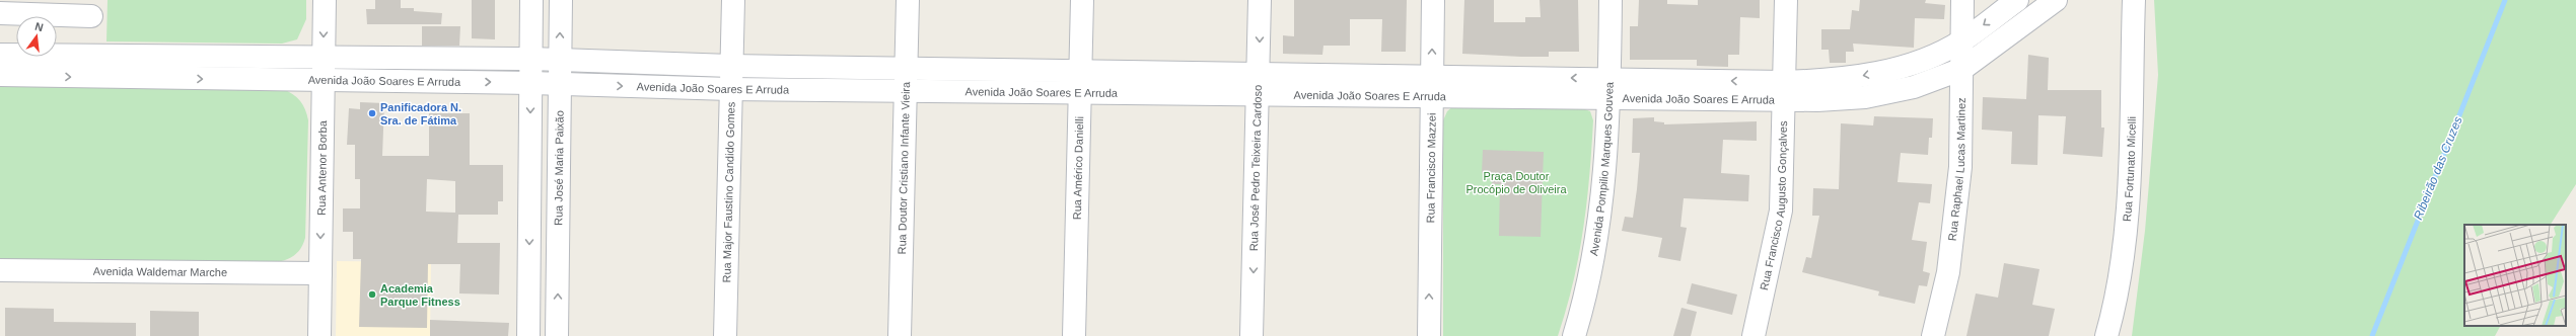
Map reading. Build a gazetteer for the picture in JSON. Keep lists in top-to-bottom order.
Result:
{
  "streets": {
    "street": [
      "Avenida João Soares E Arruda",
      "Rua Antenor Borba",
      "Rua José Maria Paixão",
      "Rua Doutor Cristiano Infante Vieira",
      "Rua Américo Danielli",
      "Rua José Pedro Teixeira Cardoso",
      "Rua Francisco Mazzei",
      "Avenida Pompilio Marques Gouvea",
      "Rua Raphael Lucas Martinez",
      "Rua Fortunato Micelli",
      "Rua Major Faustino Candido Gomes",
      "Rua Francisco Augusto Gonçalves",
      "Avenida Waldemar Marche"
    ]
  },
  "crossings": [
    ["Avenida João Soares E Arruda", "Rua Antenor Borba"],
    ["Avenida João Soares E Arruda", "Rua José Maria Paixão"],
    ["Avenida João Soares E Arruda", "Rua Doutor Cristiano Infante Vieira"],
    ["Avenida João Soares E Arruda", "Rua Américo Danielli"],
    ["Avenida João Soares E Arruda", "Rua José Pedro Teixeira Cardoso"],
    ["Avenida João Soares E Arruda", "Rua Francisco Mazzei"],
    ["Avenida João Soares E Arruda", "Avenida Pompilio Marques Gouvea"],
    ["Avenida João Soares E Arruda", "Rua Raphael Lucas Martinez"],
    ["Avenida João Soares E Arruda", "Rua Major Faustino Candido Gomes"],
    ["Avenida João Soares E Arruda", "Rua Francisco Augusto Gonçalves"],
    ["Rua Antenor Borba", "Avenida Waldemar Marche"]
  ],
  "one_way": ["Rua Antenor Borba", "Rua José Pedro Teixeira Cardoso", "Rua Francisco Mazzei"],
  "water": ["Ribeirão das Cruzes"],
  "parks": ["Praça Doutor Procópio de Oliveira"],
  "places": ["Panificadora N. Sra. de Fátima", "Academia Parque Fitness"],
  "north": "top"
}
